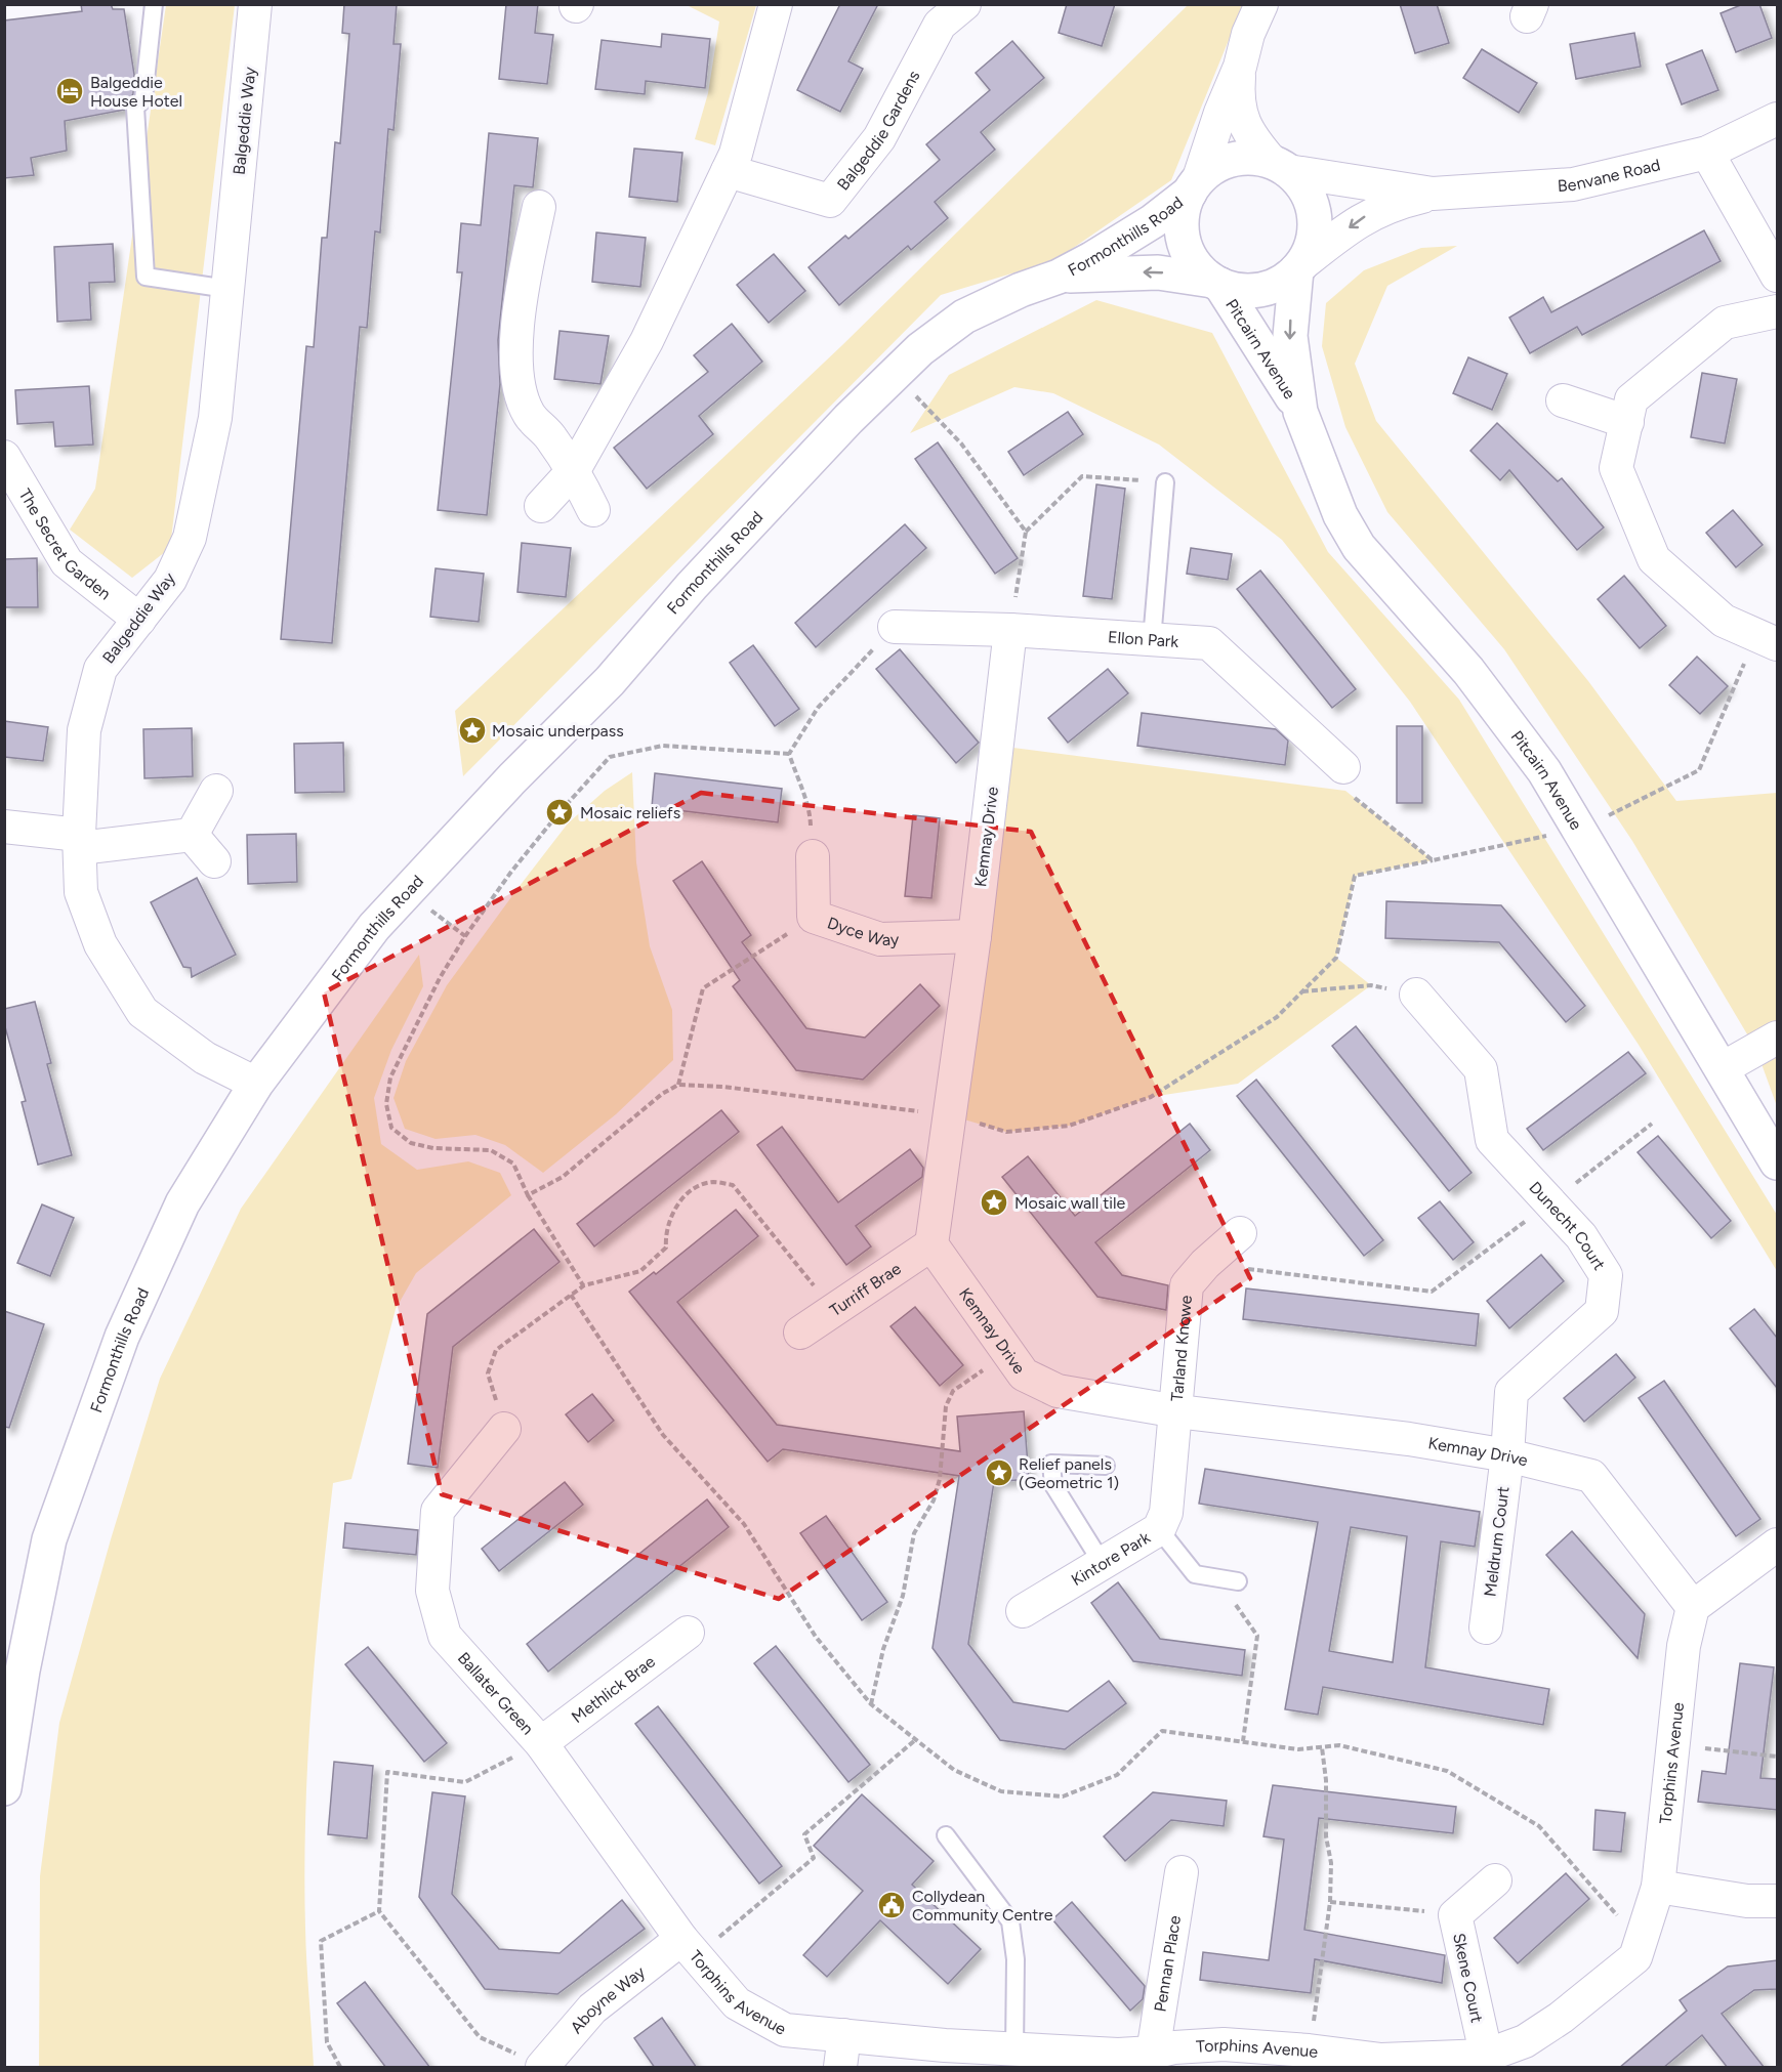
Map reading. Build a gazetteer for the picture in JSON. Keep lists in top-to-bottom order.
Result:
{
  "streets": {
    "street": [
      "Balgeddie Way",
      "Balgeddie Gardens",
      "Benvane Road",
      "Formonthills Road",
      "Pitcairn Avenue",
      "The Secret Garden",
      "Ellon Park",
      "Kemnay Drive",
      "Dyce Way",
      "Dunecht Court",
      "Turriff Brae",
      "Tarland Knowe",
      "Meldrum Court",
      "Kintore Park",
      "Methlick Brae",
      "Ballater Green",
      "Torphins Avenue",
      "Pennan Place",
      "Skene Court",
      "Aboyne Way"
    ]
  },
  "crossings": [
    ["Balgeddie Way", "Formonthills Road"],
    ["Balgeddie Way", "The Secret Garden"],
    ["Benvane Road", "Formonthills Road"],
    ["Benvane Road", "Pitcairn Avenue"],
    ["Formonthills Road", "Pitcairn Avenue"],
    ["Ellon Park", "Kemnay Drive"],
    ["Kemnay Drive", "Dyce Way"],
    ["Kemnay Drive", "Dunecht Court"],
    ["Kemnay Drive", "Turriff Brae"],
    ["Kemnay Drive", "Tarland Knowe"],
    ["Kemnay Drive", "Meldrum Court"],
    ["Kemnay Drive", "Kintore Park"],
    ["Kemnay Drive", "Torphins Avenue"],
    ["Dunecht Court", "Meldrum Court"],
    ["Tarland Knowe", "Kintore Park"],
    ["Methlick Brae", "Ballater Green"],
    ["Ballater Green", "Torphins Avenue"],
    ["Ballater Green", "Aboyne Way"],
    ["Torphins Avenue", "Pennan Place"],
    ["Torphins Avenue", "Skene Court"],
    ["Torphins Avenue", "Aboyne Way"]
  ],
  "places": {
    "hotel": ["Balgeddie House Hotel"],
    "place": [
      "Mosaic underpass",
      "Mosaic reliefs",
      "Mosaic wall tile",
      "Relief panels (Geometric 1)"
    ],
    "public building": ["Collydean Community Centre"]
  }
}
